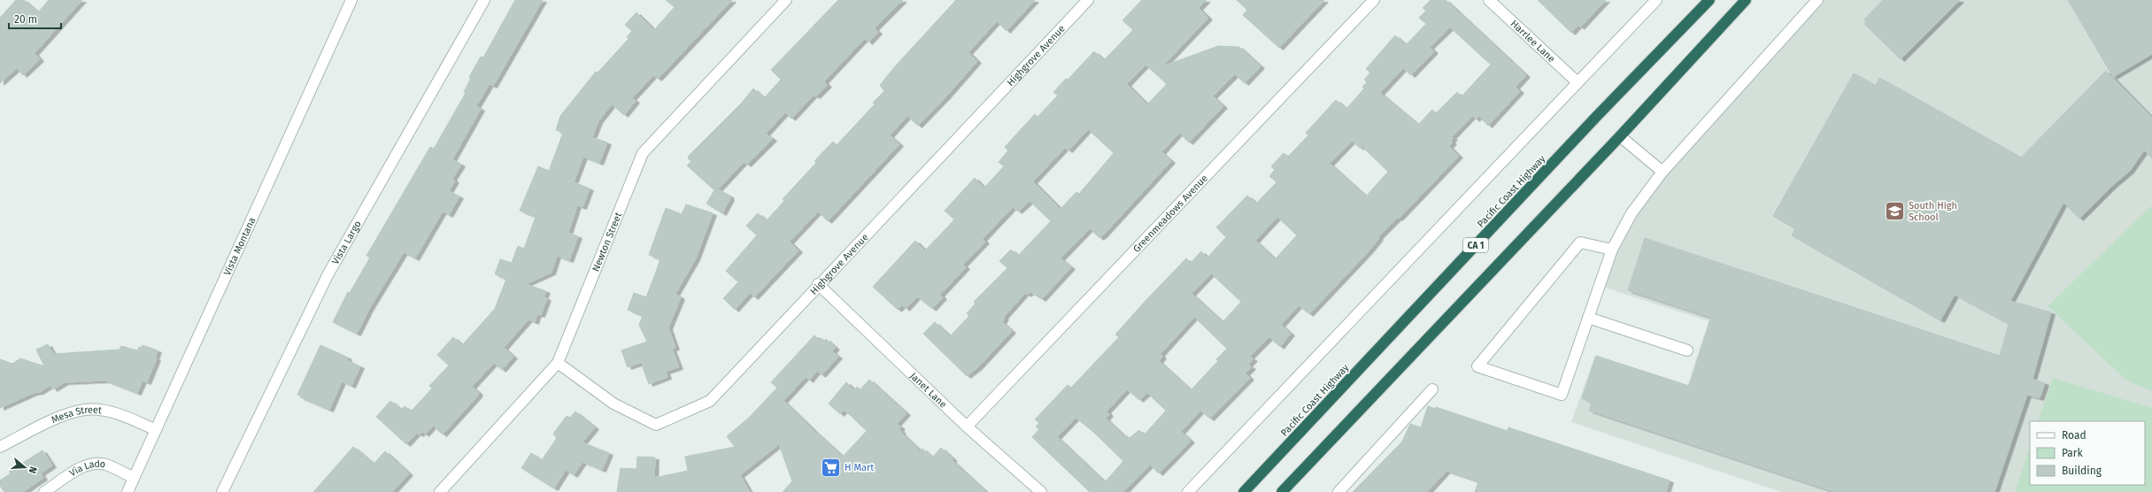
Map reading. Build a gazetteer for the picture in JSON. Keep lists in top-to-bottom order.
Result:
{
  "streets": {
    "highway": ["Pacific Coast Highway", "CA 1"],
    "street": [
      "Harrlee Lane",
      "Highgrove Avenue",
      "Greenmeadows Avenue",
      "Newton Street",
      "Vista Largo",
      "Vista Montana",
      "Janet Lane",
      "Mesa Street",
      "Via Lado"
    ]
  },
  "crossings": [
    ["Highgrove Avenue", "Newton Street"],
    ["Highgrove Avenue", "Janet Lane"],
    ["Greenmeadows Avenue", "Janet Lane"],
    ["Vista Montana", "Mesa Street"],
    ["Vista Montana", "Via Lado"]
  ],
  "places": {
    "school or university": ["South High School"],
    "supermarket": ["H Mart"]
  },
  "legend": ["Road", "Park", "Building"],
  "scale_bar": "20 m",
  "north": "right"
}
